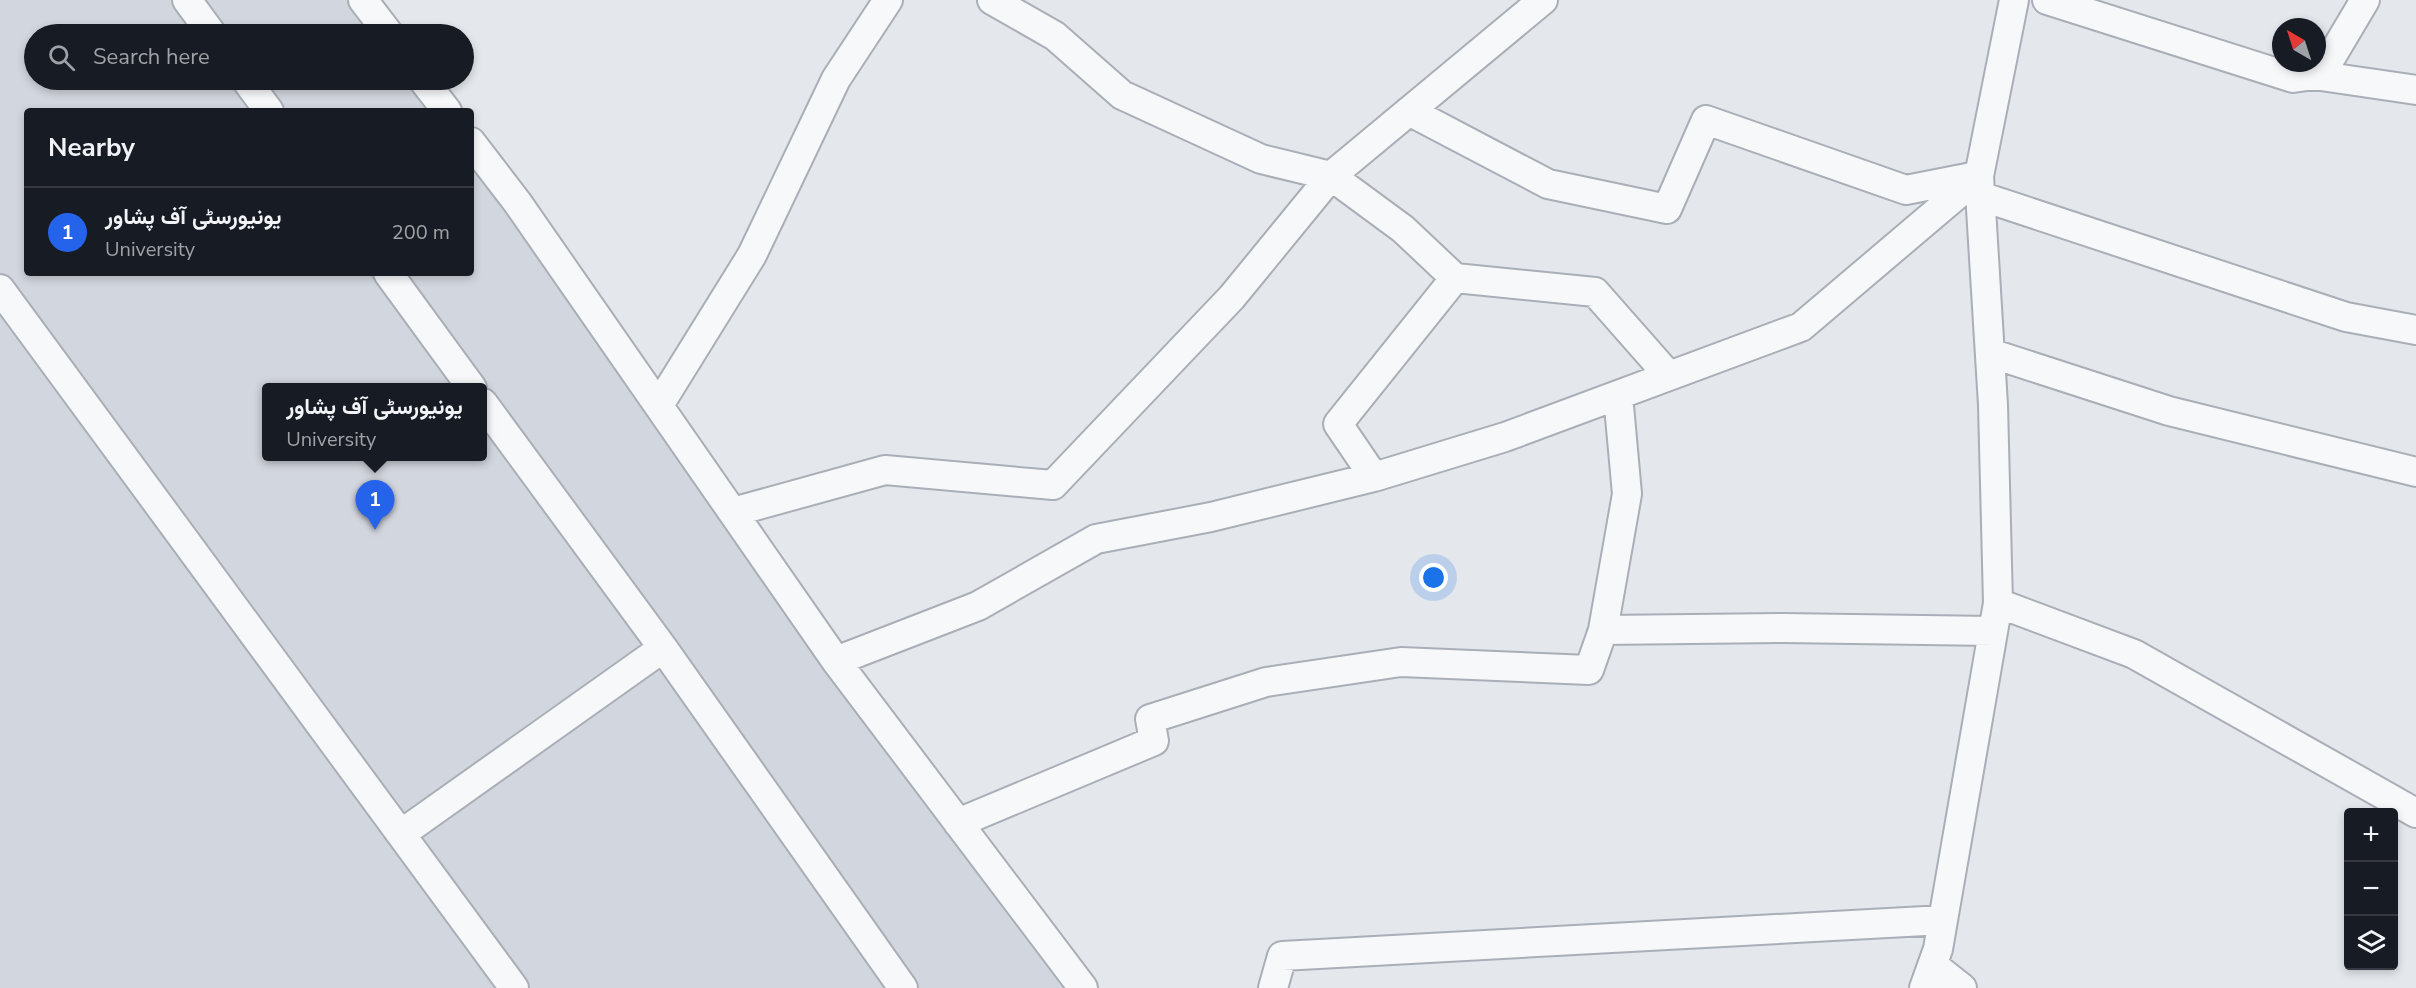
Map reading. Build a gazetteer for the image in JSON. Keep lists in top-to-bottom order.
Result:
{
  "north": "top left",
  "page": {
    "search": "Search here",
    "heading": "Nearby",
    "list": [
      {
        "mark": "1",
        "name": "یونیورسٹی آف پشاور",
        "note": "University",
        "value": "200 m"
      }
    ],
    "popup": ["یونیورسٹی آف پشاور", "University"],
    "pins": "1",
    "map_buttons": ["+", "−"]
  }
}
